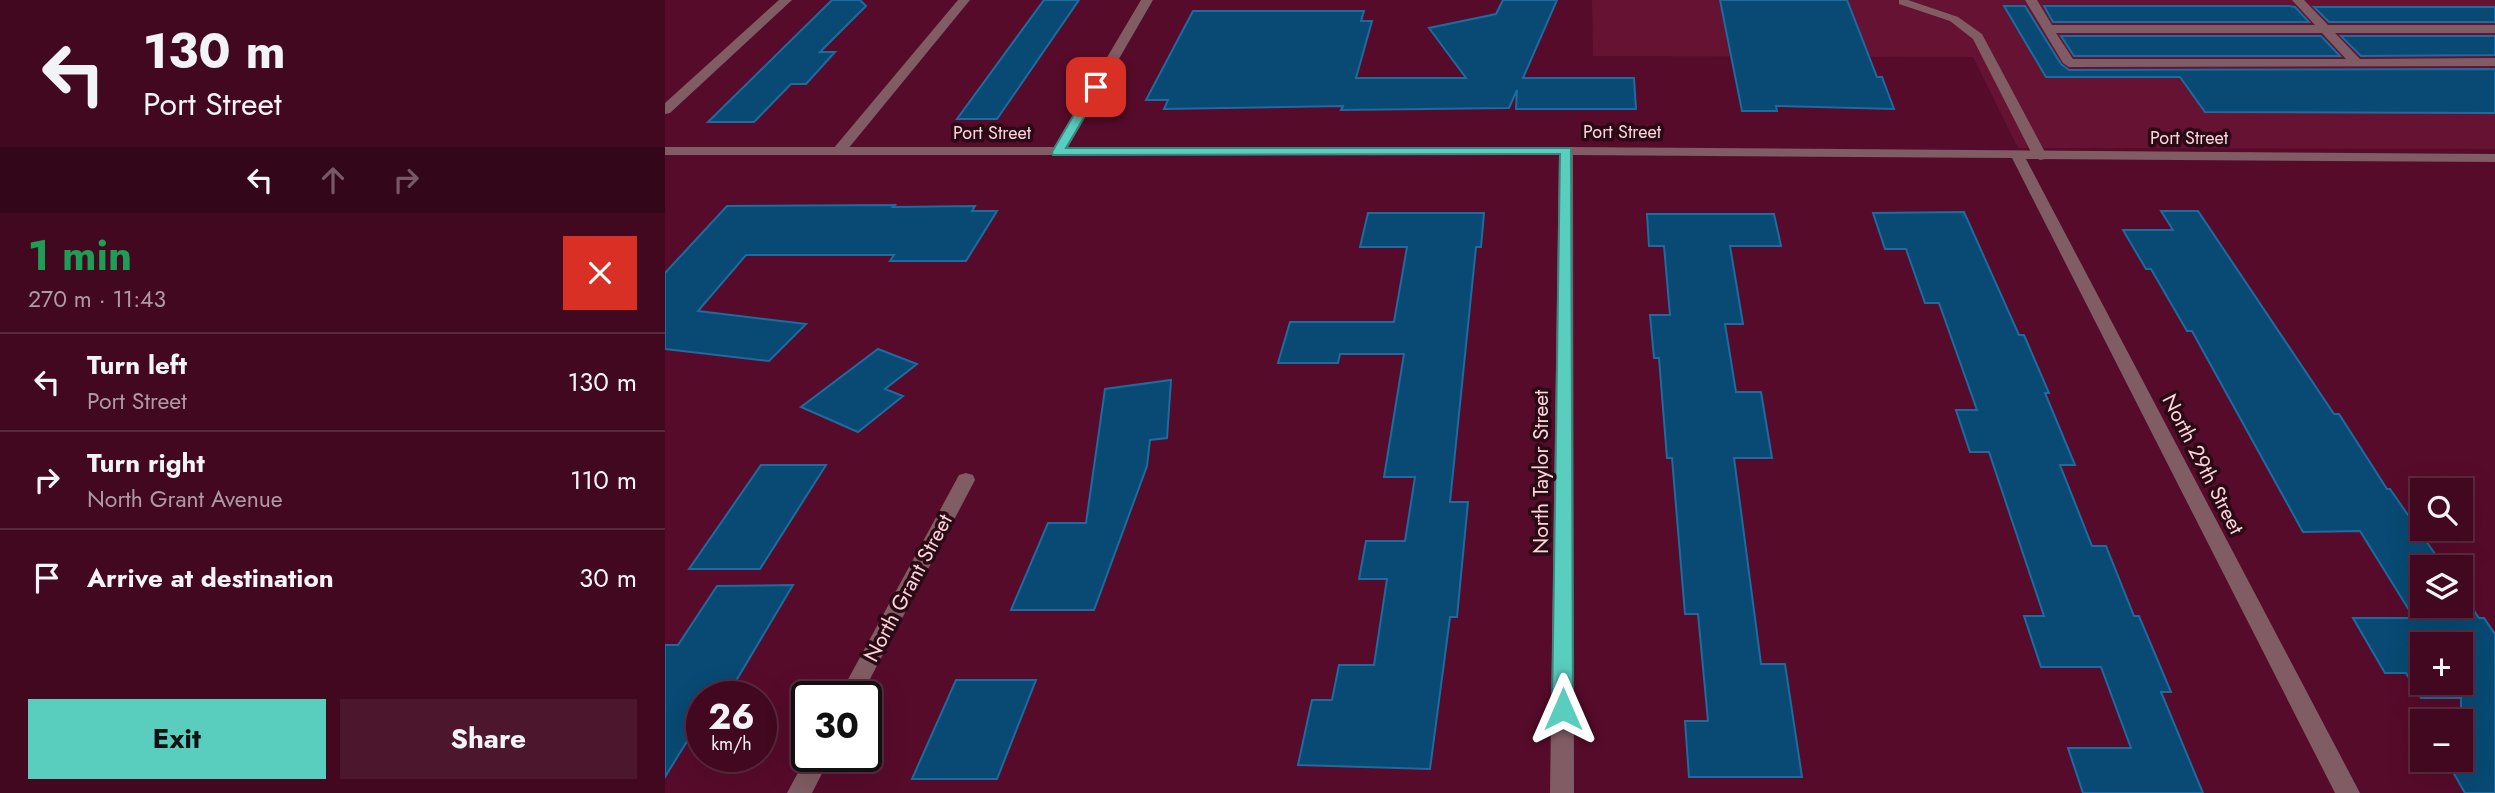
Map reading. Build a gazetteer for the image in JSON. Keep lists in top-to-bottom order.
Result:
{
  "streets": {
    "street": [
      "Port Street",
      "North 29th Street",
      "North Taylor Street",
      "North Grant Street"
    ]
  },
  "crossings": [
    ["Port Street", "North 29th Street"],
    ["Port Street", "North Taylor Street"]
  ],
  "page": {
    "turn": ["130 m", "Port Street"],
    "heading": ["1 min", "270 m · 11:43"],
    "list": [
      {
        "name": "Turn left",
        "note": "Port Street",
        "value": "130 m"
      },
      {
        "name": "Turn right",
        "note": "North Grant Avenue",
        "value": "110 m"
      },
      {
        "name": "Arrive at destination",
        "value": "30 m"
      }
    ],
    "map_buttons": ["+", "−"],
    "speed": "26 km/h",
    "limit": "30",
    "buttons": ["Exit", "Share"]
  }
}
